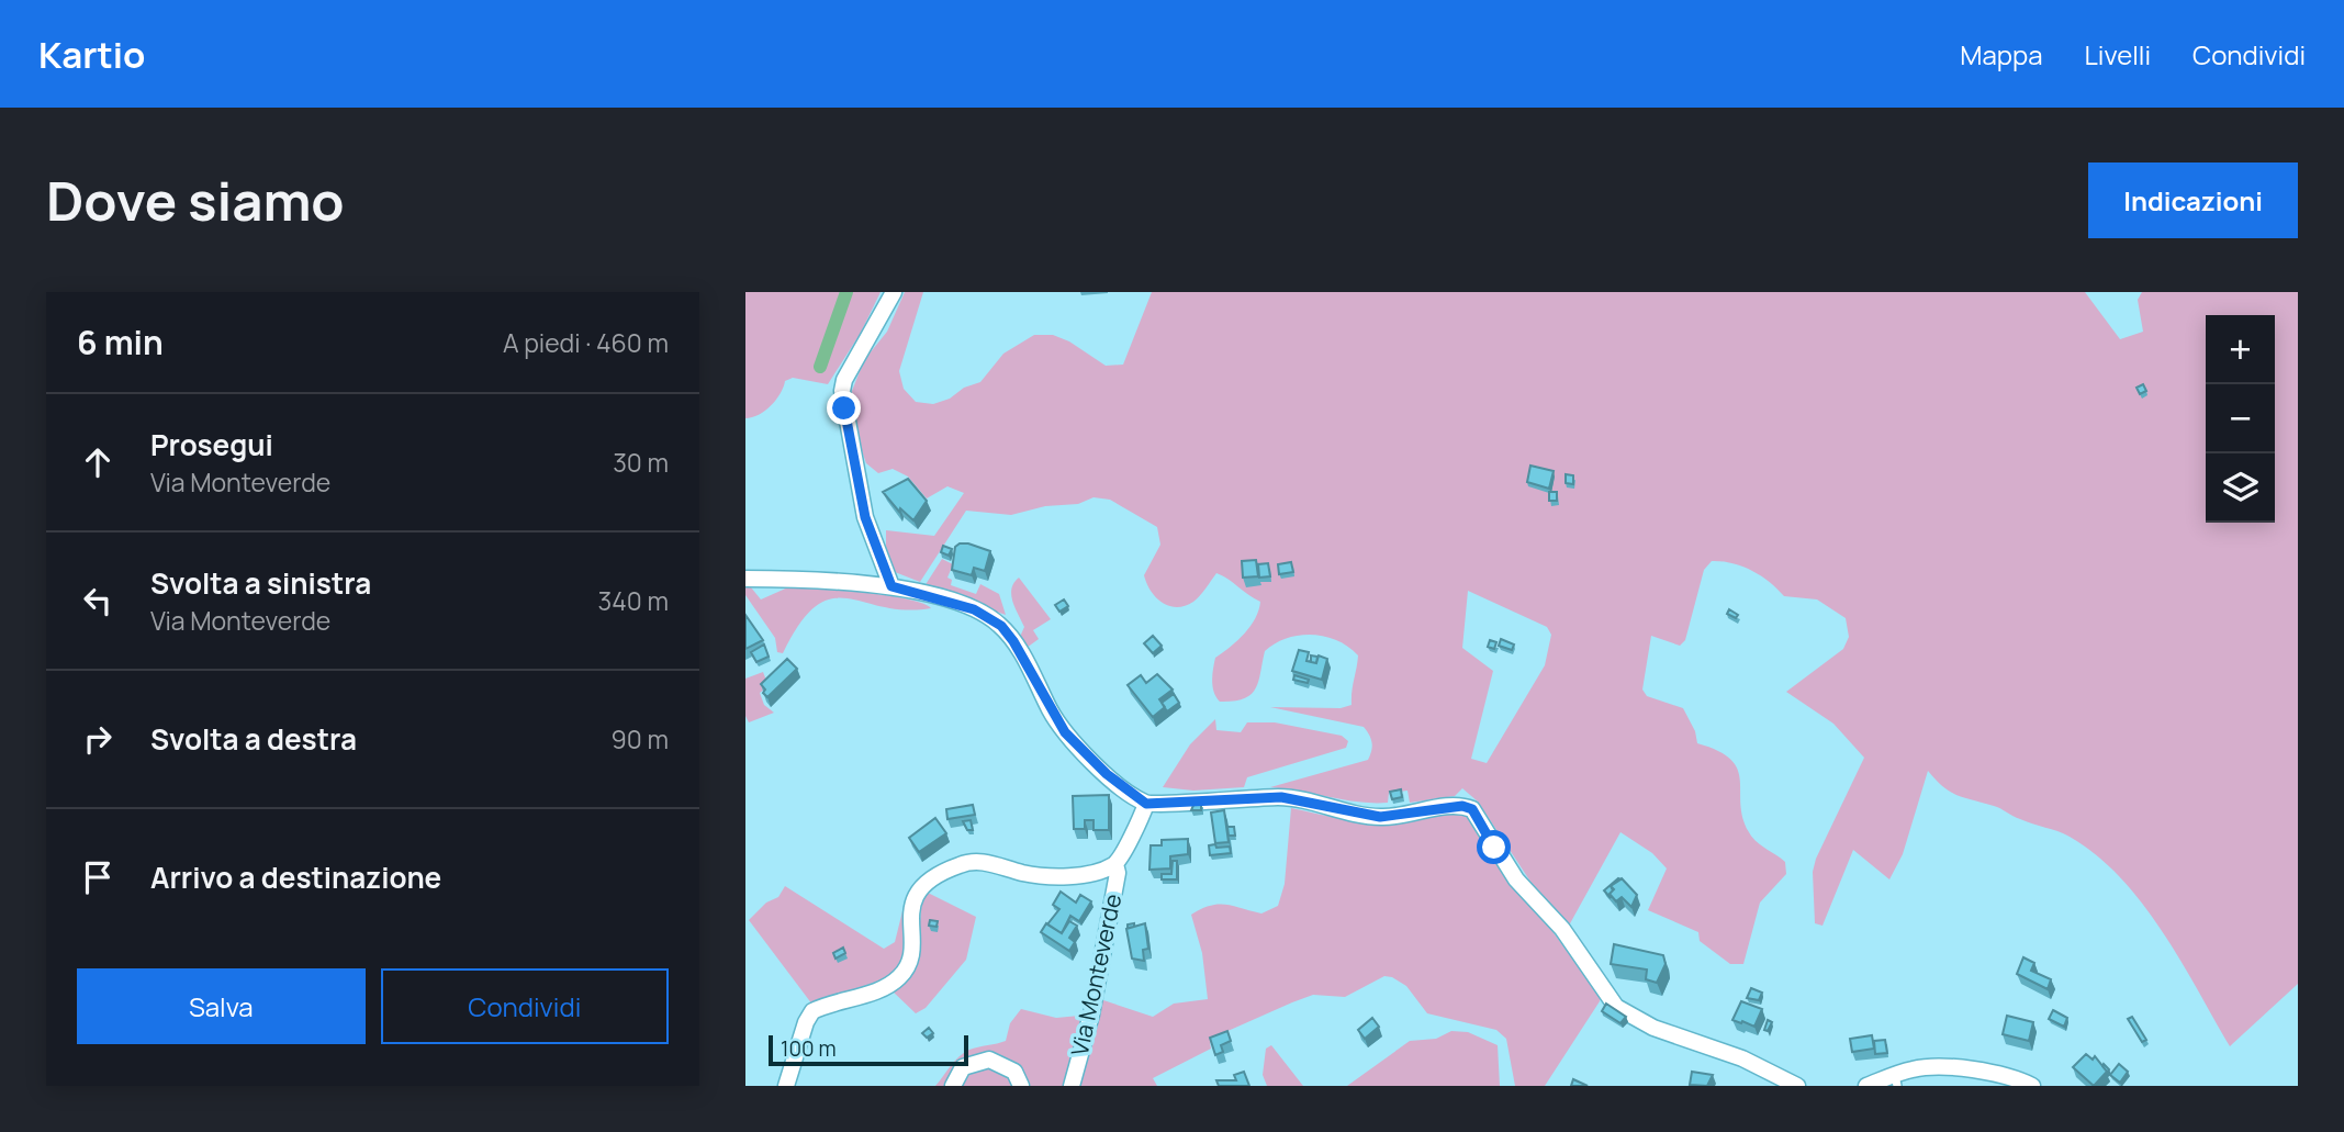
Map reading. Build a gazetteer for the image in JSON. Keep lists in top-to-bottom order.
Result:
{
  "streets": {
    "street": ["Via Monteverde"]
  },
  "scale_bar": "100 m",
  "page": {
    "header": "Kartio",
    "nav": ["Mappa", "Livelli", "Condividi"],
    "buttons": [
      "Indicazioni",
      ["Salva", "Condividi"]
    ],
    "title": "Dove siamo",
    "heading": ["6 min", "A piedi · 460 m"],
    "map_buttons": ["+", "−"],
    "list": [
      ["Prosegui", "Via Monteverde", "30 m"],
      ["Svolta a sinistra", "Via Monteverde", "340 m"],
      ["Svolta a destra", "90 m"],
      "Arrivo a destinazione"
    ],
    "scale": "100 m"
  }
}
